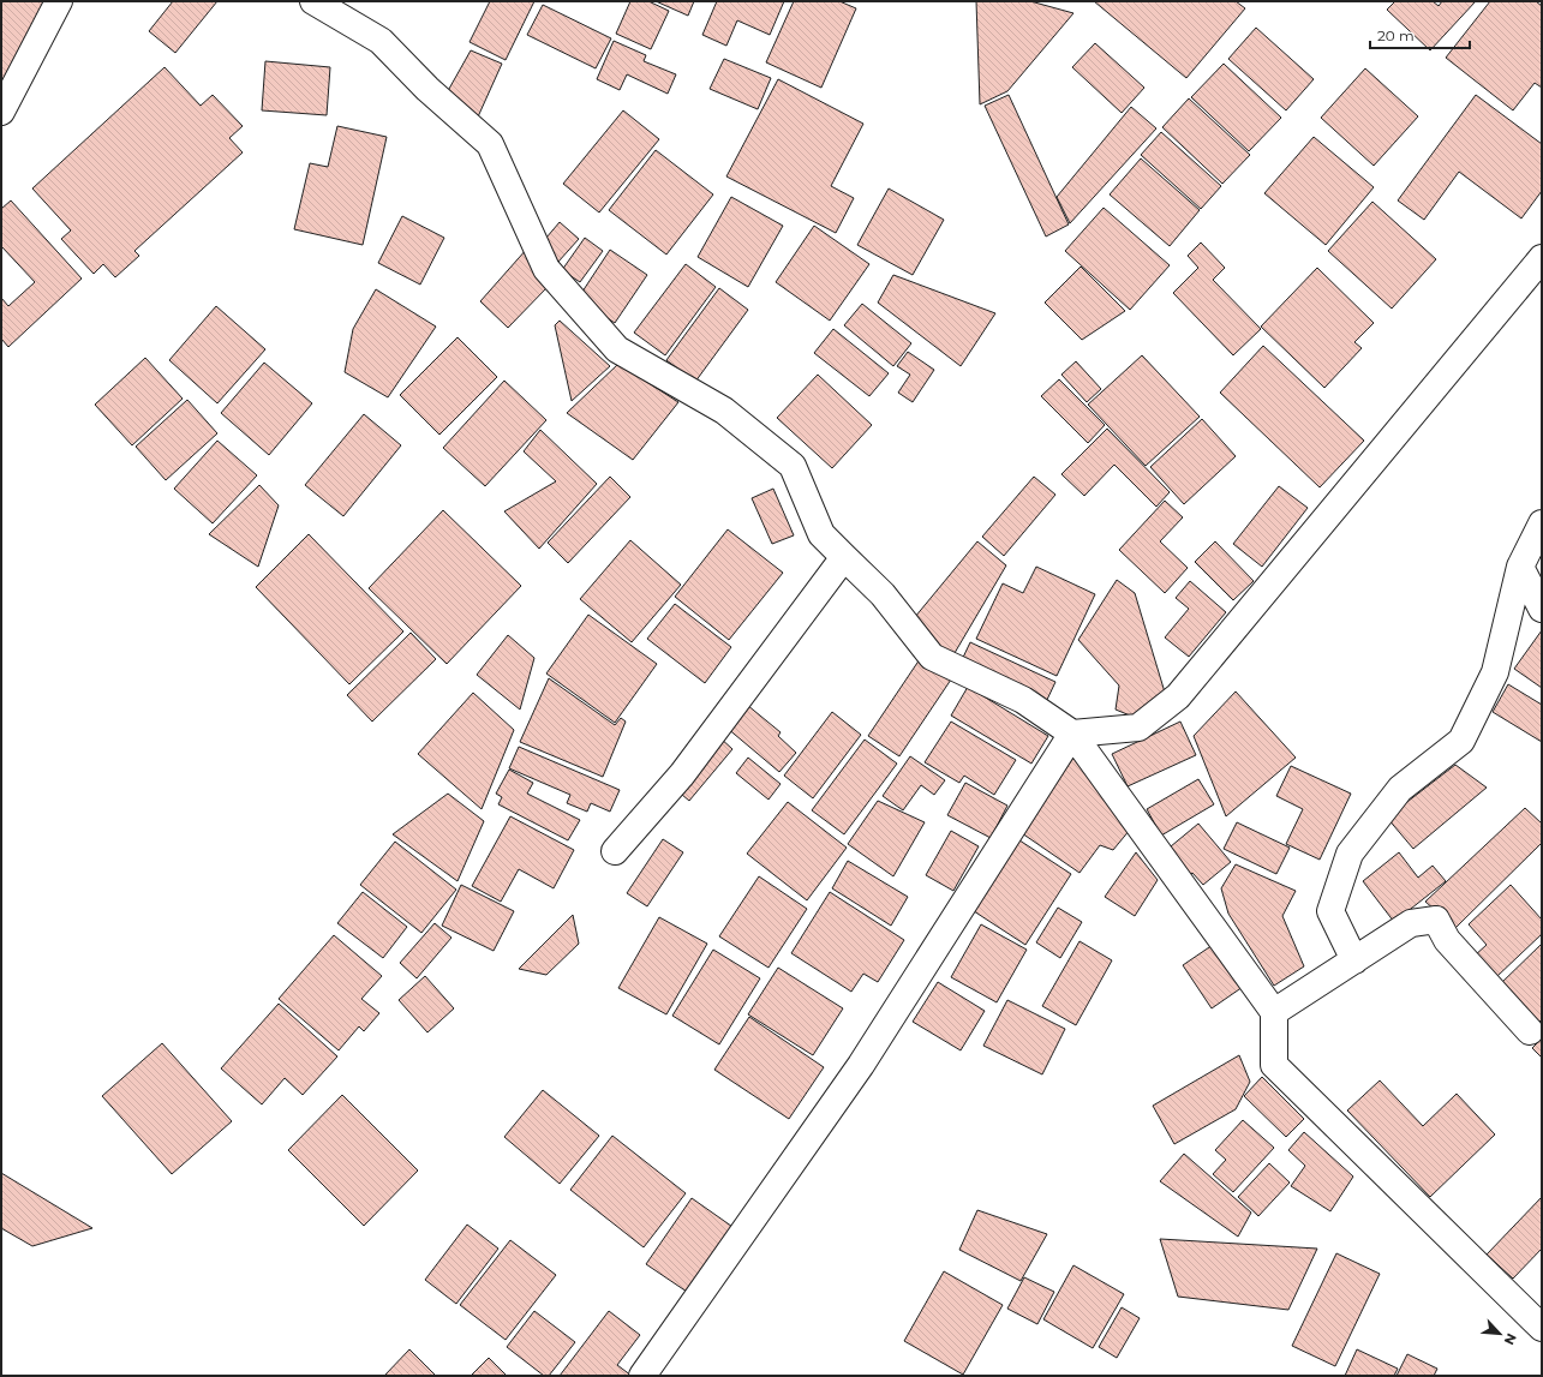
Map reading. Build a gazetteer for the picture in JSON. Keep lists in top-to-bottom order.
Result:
{
  "scale_bar": "20 m",
  "north": "bottom right"
}
